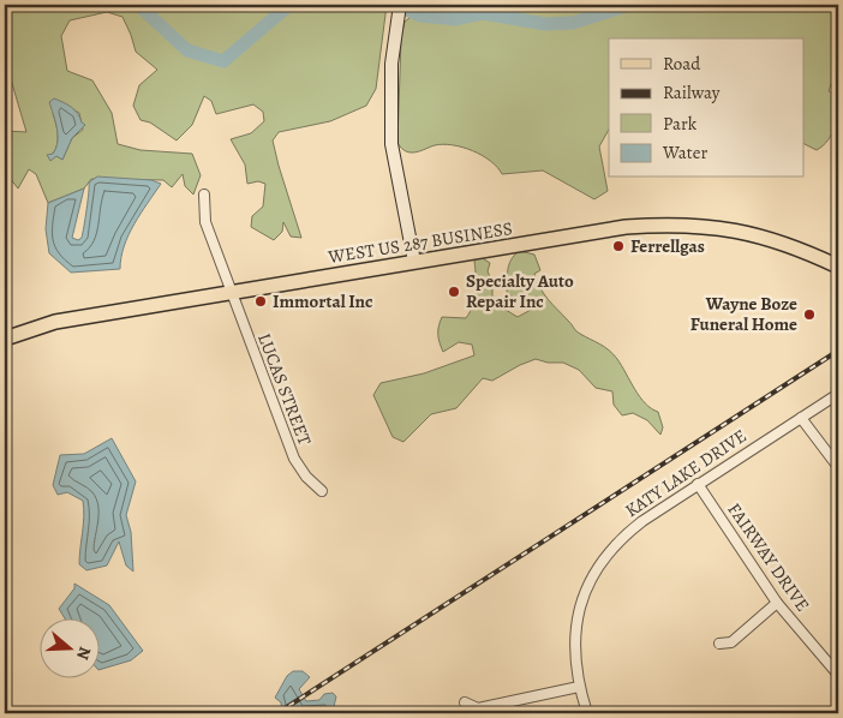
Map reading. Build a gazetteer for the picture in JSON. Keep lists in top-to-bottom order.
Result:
{
  "streets": {
    "main road": ["WEST US 287 BUSINESS"],
    "street": ["LUCAS STREET", "KATY LAKE DRIVE", "FAIRWAY DRIVE"]
  },
  "crossings": [
    ["WEST US 287 BUSINESS", "LUCAS STREET"],
    ["KATY LAKE DRIVE", "FAIRWAY DRIVE"]
  ],
  "places": [
    "Ferrellgas",
    "Specialty Auto Repair Inc",
    "Immortal Inc",
    "Wayne Boze Funeral Home"
  ],
  "legend": [
    "Road",
    "Railway",
    "Park",
    "Water"
  ],
  "north": "right"
}
